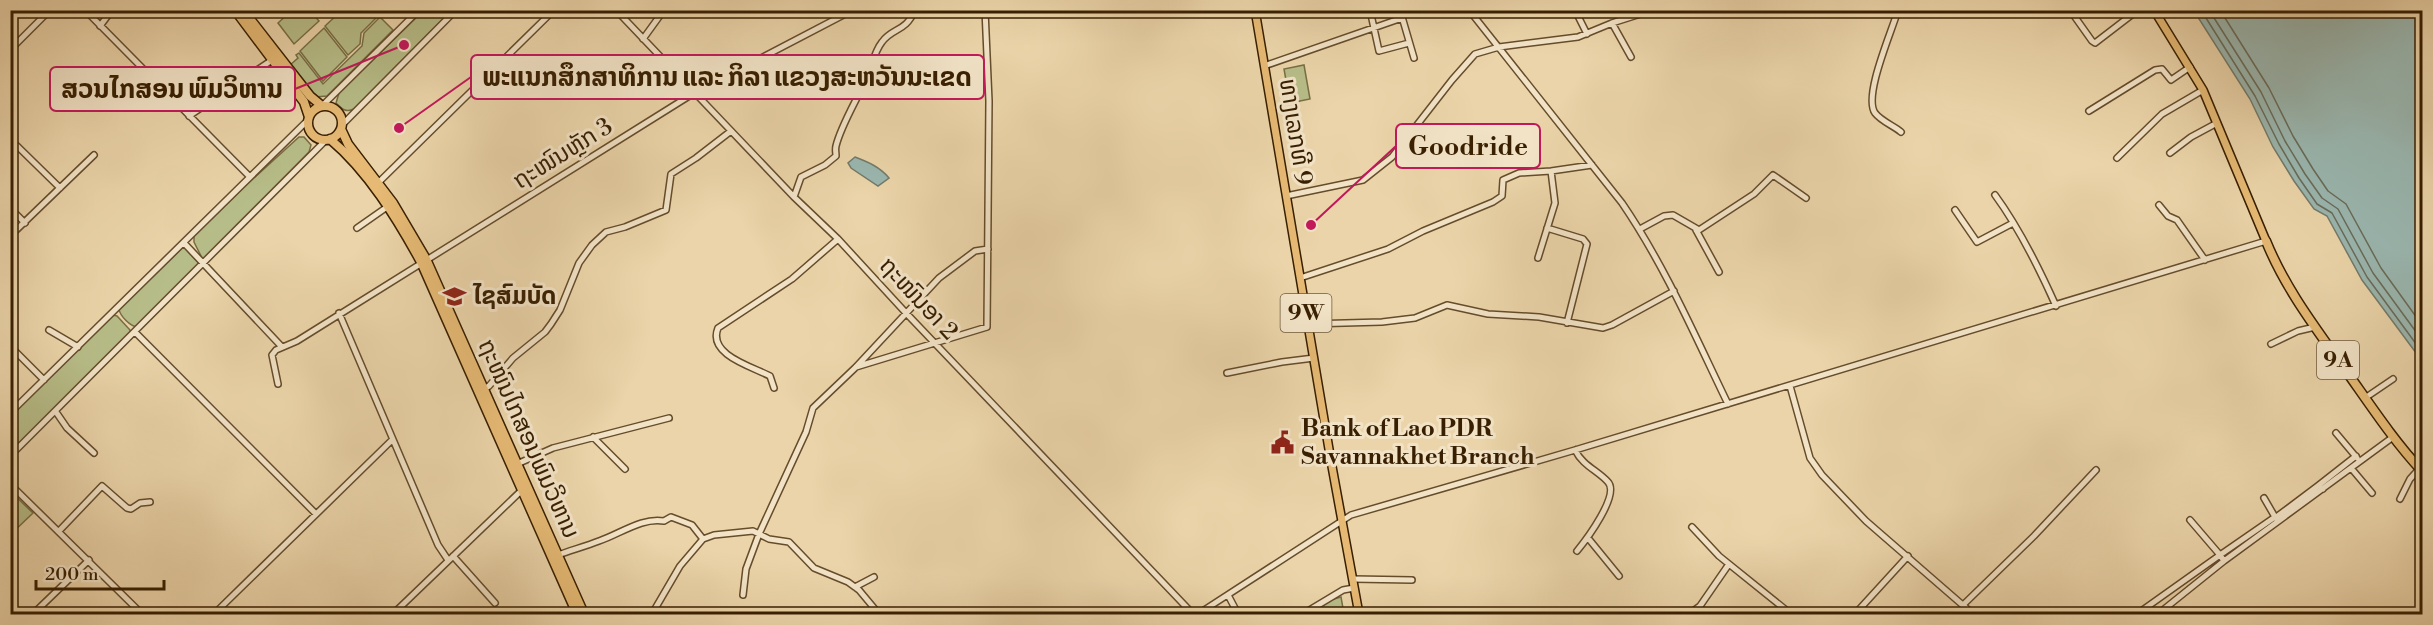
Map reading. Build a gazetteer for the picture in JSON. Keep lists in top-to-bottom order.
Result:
{
  "streets": {
    "highway": ["9A", "ຖະໜົນໄກສອນພົມວິຫານ"],
    "main road": ["ທາງເລກທີ 9", "9W"],
    "street": ["ຖະໜົນຫຼັກ 3", "ຖະໜົນອາ 2"]
  },
  "crossings": [
    ["ຖະໜົນຫຼັກ 3", "ຖະໜົນອາ 2"],
    ["ຖະໜົນຫຼັກ 3", "ຖະໜົນໄກສອນພົມວິຫານ"]
  ],
  "places": {
    "other": ["ສວນໄກສອນ ພົມວິຫານ", "ພະແນກສຶກສາທິການ ແລະ ກິລາ ແຂວງສະຫວັນນະເຂດ", "Goodride"],
    "school or university": ["ໄຊສົມບັດ"],
    "public building": ["Bank of Lao PDR Savannakhet Branch"]
  },
  "scale_bar": "200 m"
}
